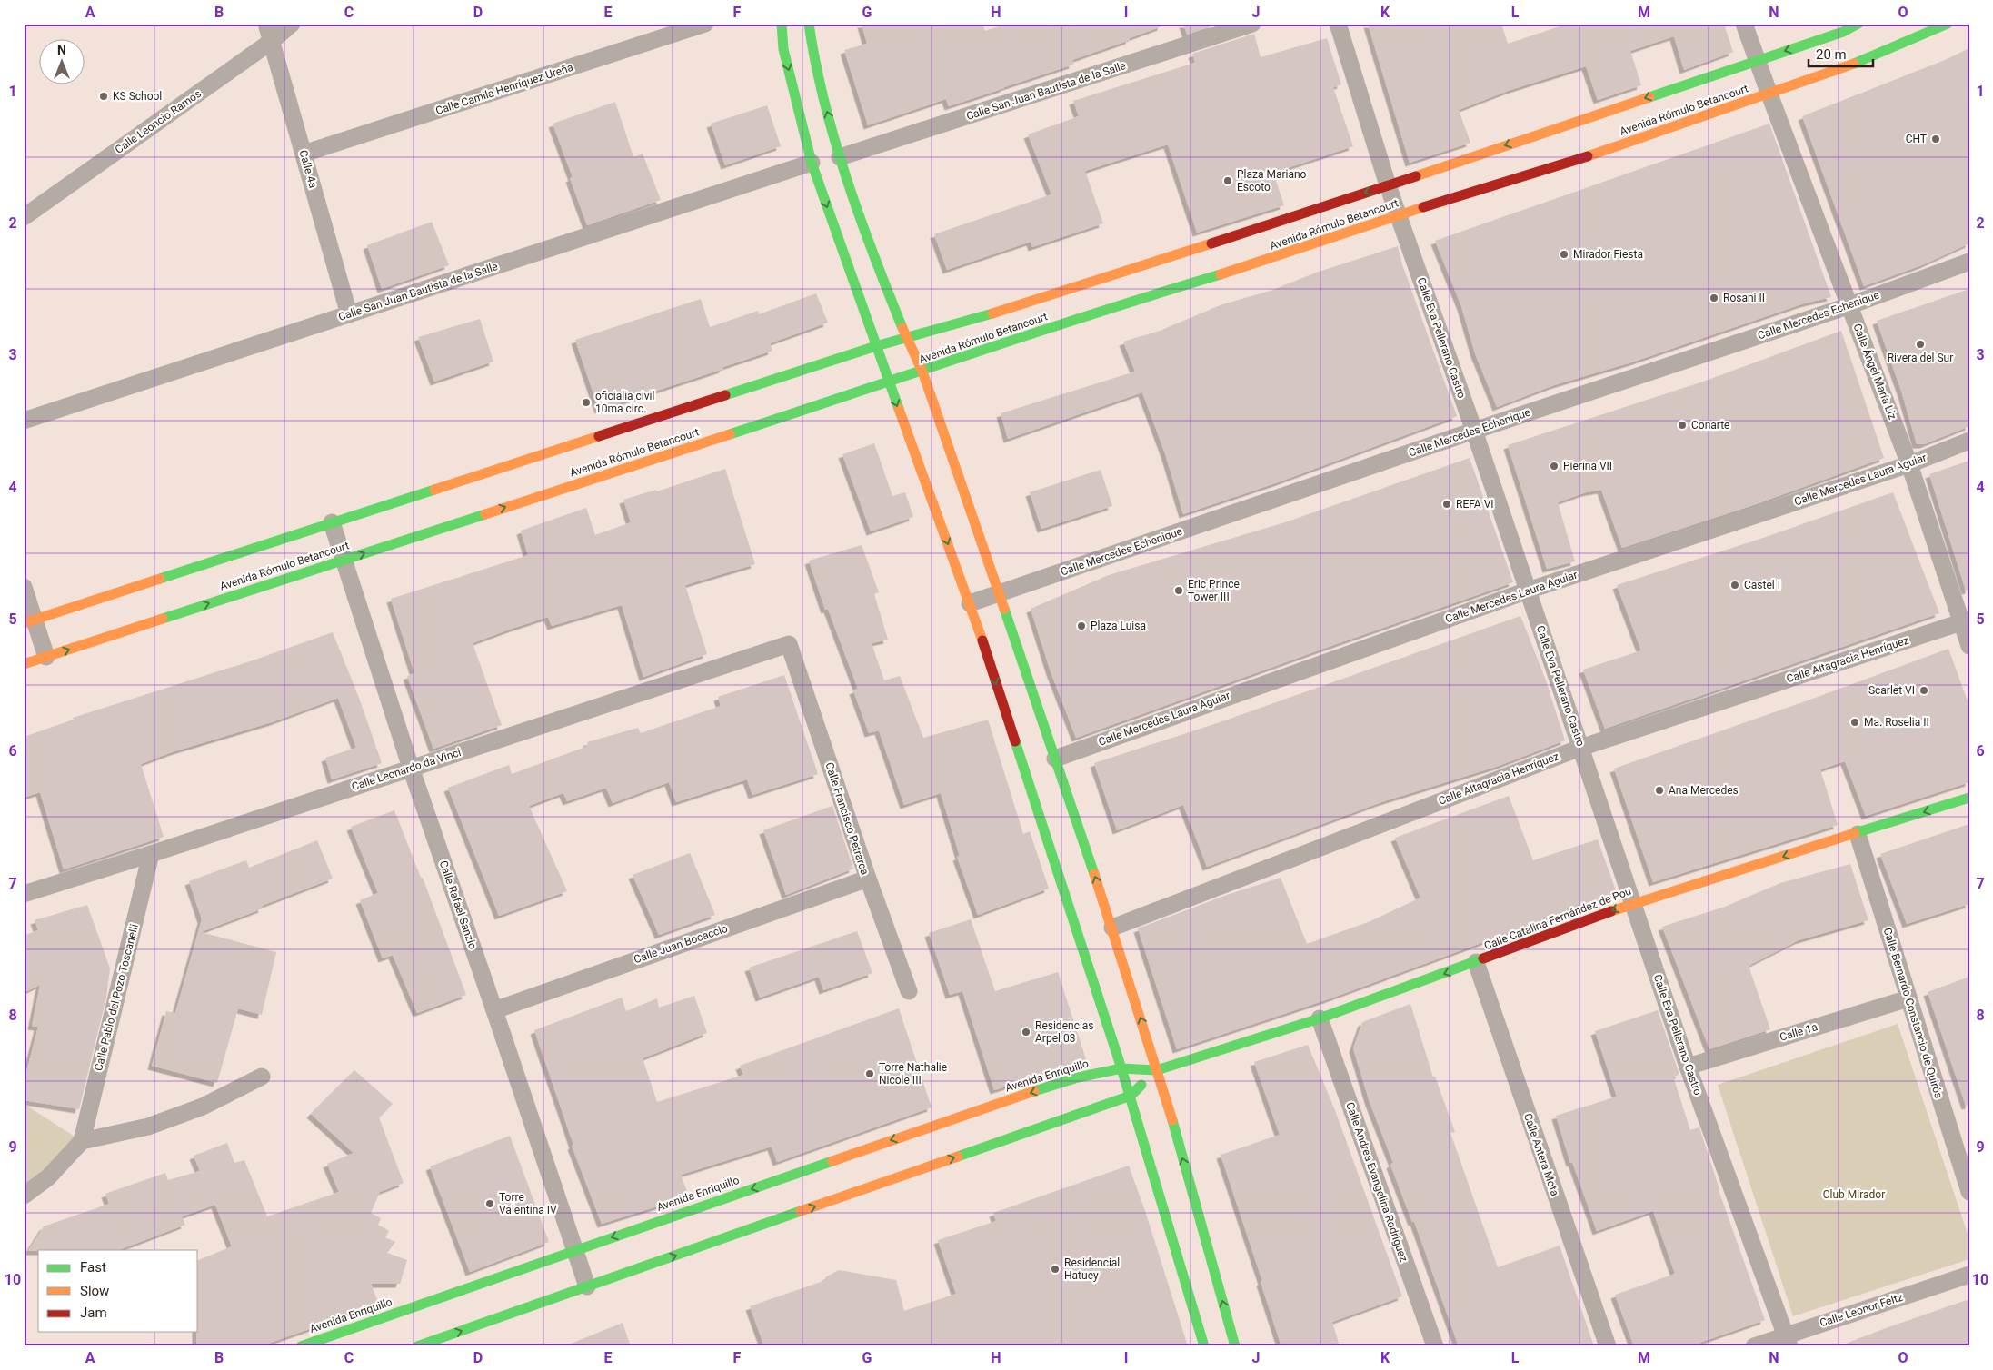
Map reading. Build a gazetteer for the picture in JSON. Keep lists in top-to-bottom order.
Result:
{
  "streets": {
    "main road": ["Avenida Rómulo Betancourt", "Calle Catalina Fernández de Pou", "Avenida Enriquillo"],
    "street": [
      "Calle Camila Henríquez Ureña",
      "Calle San Juan Bautista de la Salle",
      "Calle Leoncio Ramos",
      "Calle 4a",
      "Calle Mercedes Echenique",
      "Calle Eva Pellerano Castro",
      "Calle Ángel María Liz",
      "Calle Mercedes Laura Aguiar",
      "Calle Altagracia Henríquez",
      "Calle Leonardo da Vinci",
      "Calle Francisco Petrarca",
      "Calle Rafael Sanzio",
      "Calle Juan Bocaccio",
      "Calle Pablo del Pozo Toscanelli",
      "Calle Bernardo Constancio de Quirós",
      "Calle 1a",
      "Calle Antera Mota",
      "Calle Andrea Evangelina Rodríguez",
      "Calle Leonor Feltz"
    ]
  },
  "crossings": [
    ["Calle Camila Henríquez Ureña", "Calle 4a"],
    ["Calle San Juan Bautista de la Salle", "Calle 4a"],
    ["Avenida Rómulo Betancourt", "Calle Eva Pellerano Castro"],
    ["Avenida Rómulo Betancourt", "Calle Ángel María Liz"],
    ["Avenida Rómulo Betancourt", "Calle Rafael Sanzio"],
    ["Calle Leoncio Ramos", "Calle 4a"],
    ["Calle Mercedes Echenique", "Calle Eva Pellerano Castro"],
    ["Calle Mercedes Echenique", "Calle Ángel María Liz"],
    ["Calle Eva Pellerano Castro", "Calle Mercedes Laura Aguiar"],
    ["Calle Eva Pellerano Castro", "Calle Altagracia Henríquez"],
    ["Calle Eva Pellerano Castro", "Calle Catalina Fernández de Pou"],
    ["Calle Eva Pellerano Castro", "Calle 1a"],
    ["Calle Eva Pellerano Castro", "Calle Leonor Feltz"],
    ["Calle Ángel María Liz", "Calle Mercedes Laura Aguiar"],
    ["Calle Ángel María Liz", "Calle Altagracia Henríquez"],
    ["Calle Leonardo da Vinci", "Calle Francisco Petrarca"],
    ["Calle Leonardo da Vinci", "Calle Rafael Sanzio"],
    ["Calle Leonardo da Vinci", "Calle Pablo del Pozo Toscanelli"],
    ["Calle Francisco Petrarca", "Calle Juan Bocaccio"],
    ["Calle Rafael Sanzio", "Calle Juan Bocaccio"],
    ["Calle Rafael Sanzio", "Avenida Enriquillo"],
    ["Calle Catalina Fernández de Pou", "Calle Bernardo Constancio de Quirós"],
    ["Calle Catalina Fernández de Pou", "Avenida Enriquillo"],
    ["Calle Catalina Fernández de Pou", "Calle Antera Mota"],
    ["Calle Catalina Fernández de Pou", "Calle Andrea Evangelina Rodríguez"],
    ["Calle Bernardo Constancio de Quirós", "Calle 1a"]
  ],
  "one_way": ["Calle Catalina Fernández de Pou"],
  "parks": ["Club Mirador"],
  "places": [
    "KS School",
    "CHT",
    "Plaza Mariano Escoto",
    "Mirador Fiesta",
    "Rosani II",
    "Rivera del Sur",
    "oficialia civil 10ma circ.",
    "Conarte",
    "Pierina VII",
    "REFA VI",
    "Castel I",
    "Eric Prince Tower III",
    "Plaza Luisa",
    "Scarlet VI",
    "Ma. Roselia II",
    "Ana Mercedes",
    "Residencias Arpel 03",
    "Torre Nathalie Nicole III",
    "Torre Valentina IV",
    "Residencial Hatuey"
  ],
  "legend": ["Fast", "Slow", "Jam"],
  "scale_bar": "20 m",
  "north": "top",
  "grid": {
    "columns": [
      "A",
      "B",
      "C",
      "D",
      "E",
      "F",
      "G",
      "H",
      "I",
      "J",
      "K",
      "L",
      "M",
      "N",
      "O"
    ],
    "rows": [
      "1",
      "2",
      "3",
      "4",
      "5",
      "6",
      "7",
      "8",
      "9",
      "10"
    ]
  }
}
